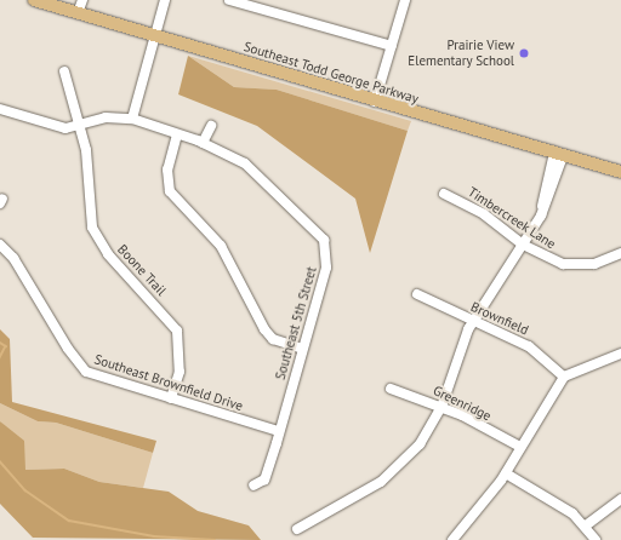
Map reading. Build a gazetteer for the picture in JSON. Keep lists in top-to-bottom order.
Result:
{
  "streets": {
    "main road": ["Southeast Todd George Parkway"],
    "street": [
      "Timbercreek Lane",
      "Boone Trail",
      "Brownfield",
      "Southeast 5th Street",
      "Southeast Brownfield Drive",
      "Greenridge"
    ]
  },
  "crossings": [
    ["Boone Trail", "Southeast 5th Street"],
    ["Boone Trail", "Southeast Brownfield Drive"],
    ["Southeast 5th Street", "Southeast Brownfield Drive"]
  ],
  "places": ["Prairie View Elementary School"]
}
